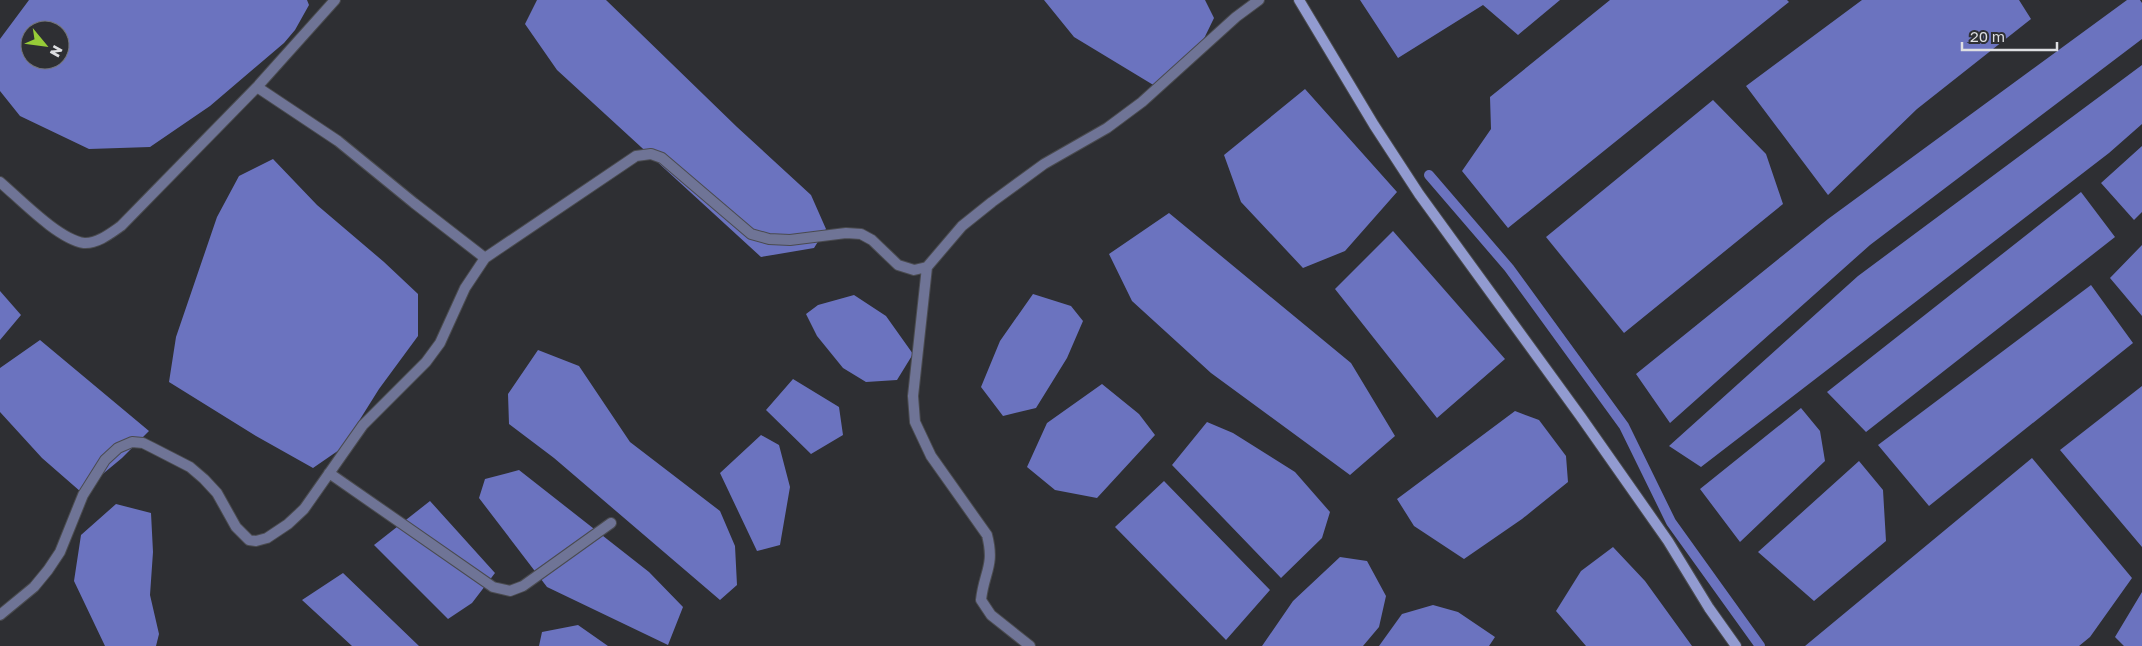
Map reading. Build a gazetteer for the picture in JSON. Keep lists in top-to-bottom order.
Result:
{
  "scale_bar": "20 m",
  "north": "bottom right"
}
